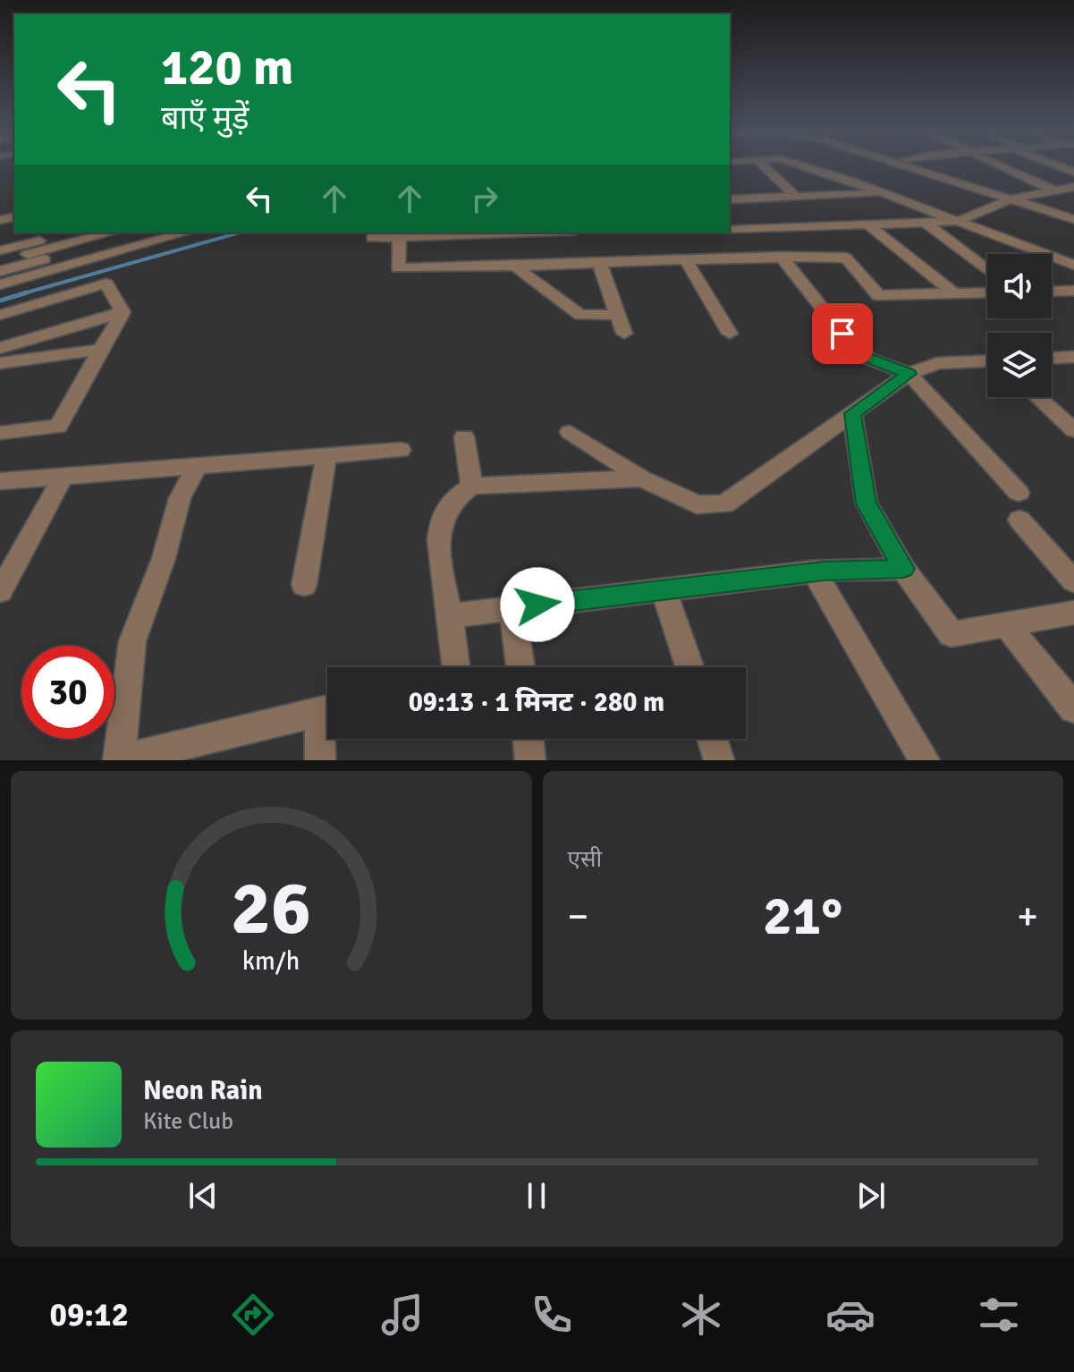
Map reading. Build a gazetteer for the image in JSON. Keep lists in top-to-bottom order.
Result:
{
  "page": {
    "turn": ["120 m", "बाएँ मुड़ें"],
    "limit": "30",
    "trip": "09:13 · 1 मिनट · 280 m",
    "tile": "एसी",
    "heat": ["−", "21°", "+"],
    "song": ["Neon Rain", "Kite Club"],
    "tabs": "09:12",
    "gauge": ["26", "km/h"]
  }
}
